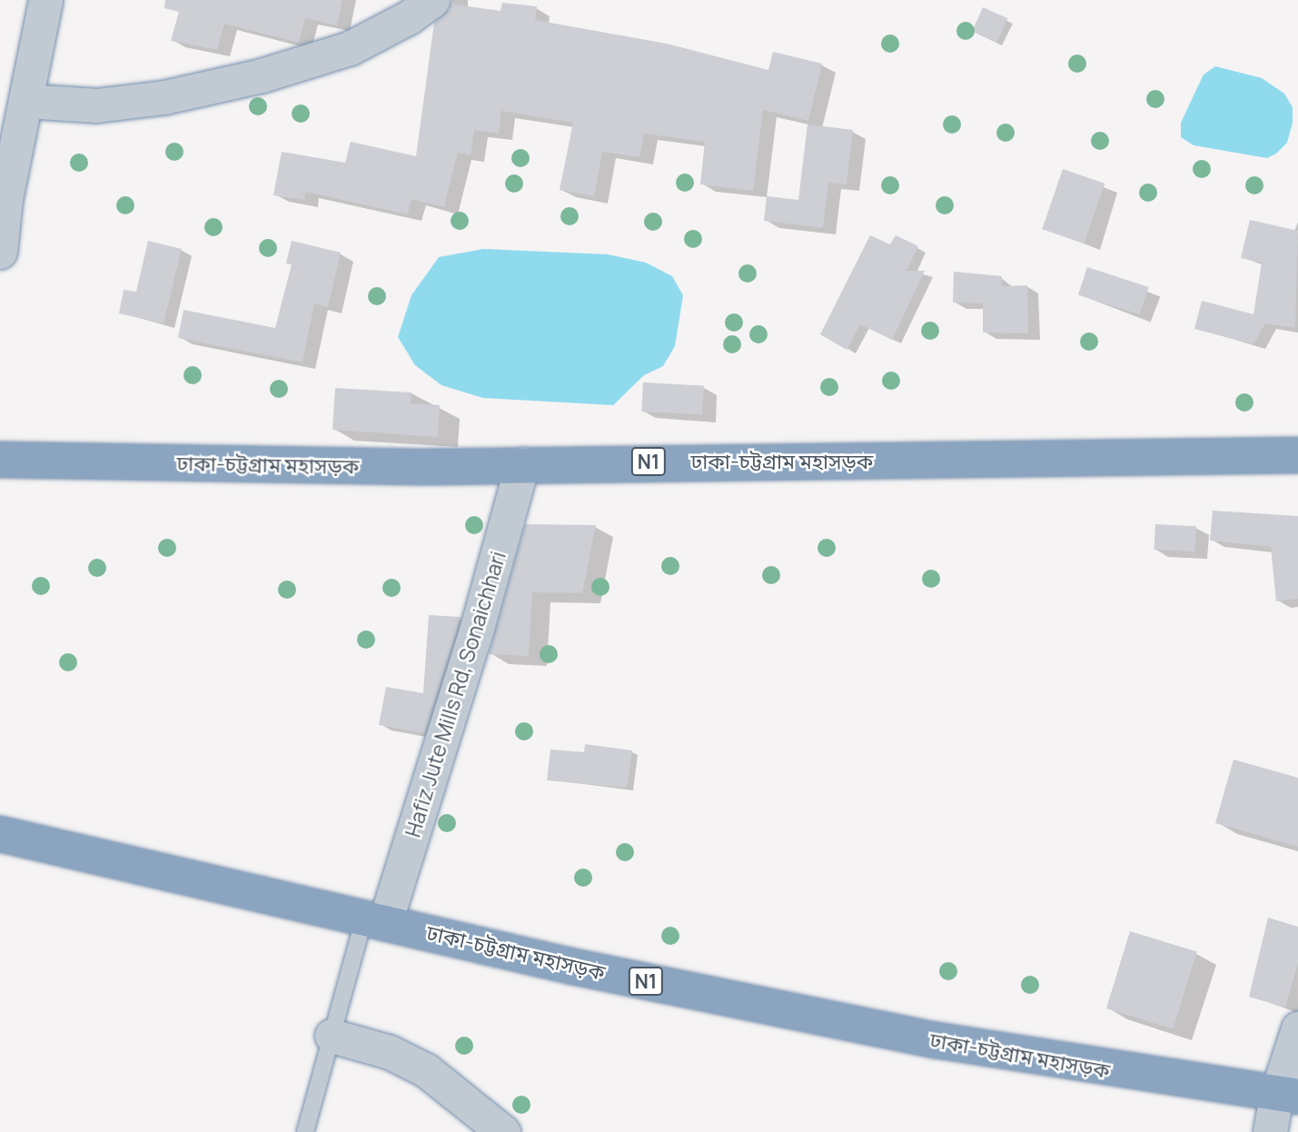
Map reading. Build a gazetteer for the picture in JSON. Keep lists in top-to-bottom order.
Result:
{
  "streets": {
    "highway": ["ঢাকা-চট্টগ্রাম মহাসড়ক", "N1"],
    "street": ["Hafiz Jute Mills Rd, Sonaichhari"]
  },
  "crossings": [
    ["ঢাকা-চট্টগ্রাম মহাসড়ক", "Hafiz Jute Mills Rd, Sonaichhari"]
  ]
}
